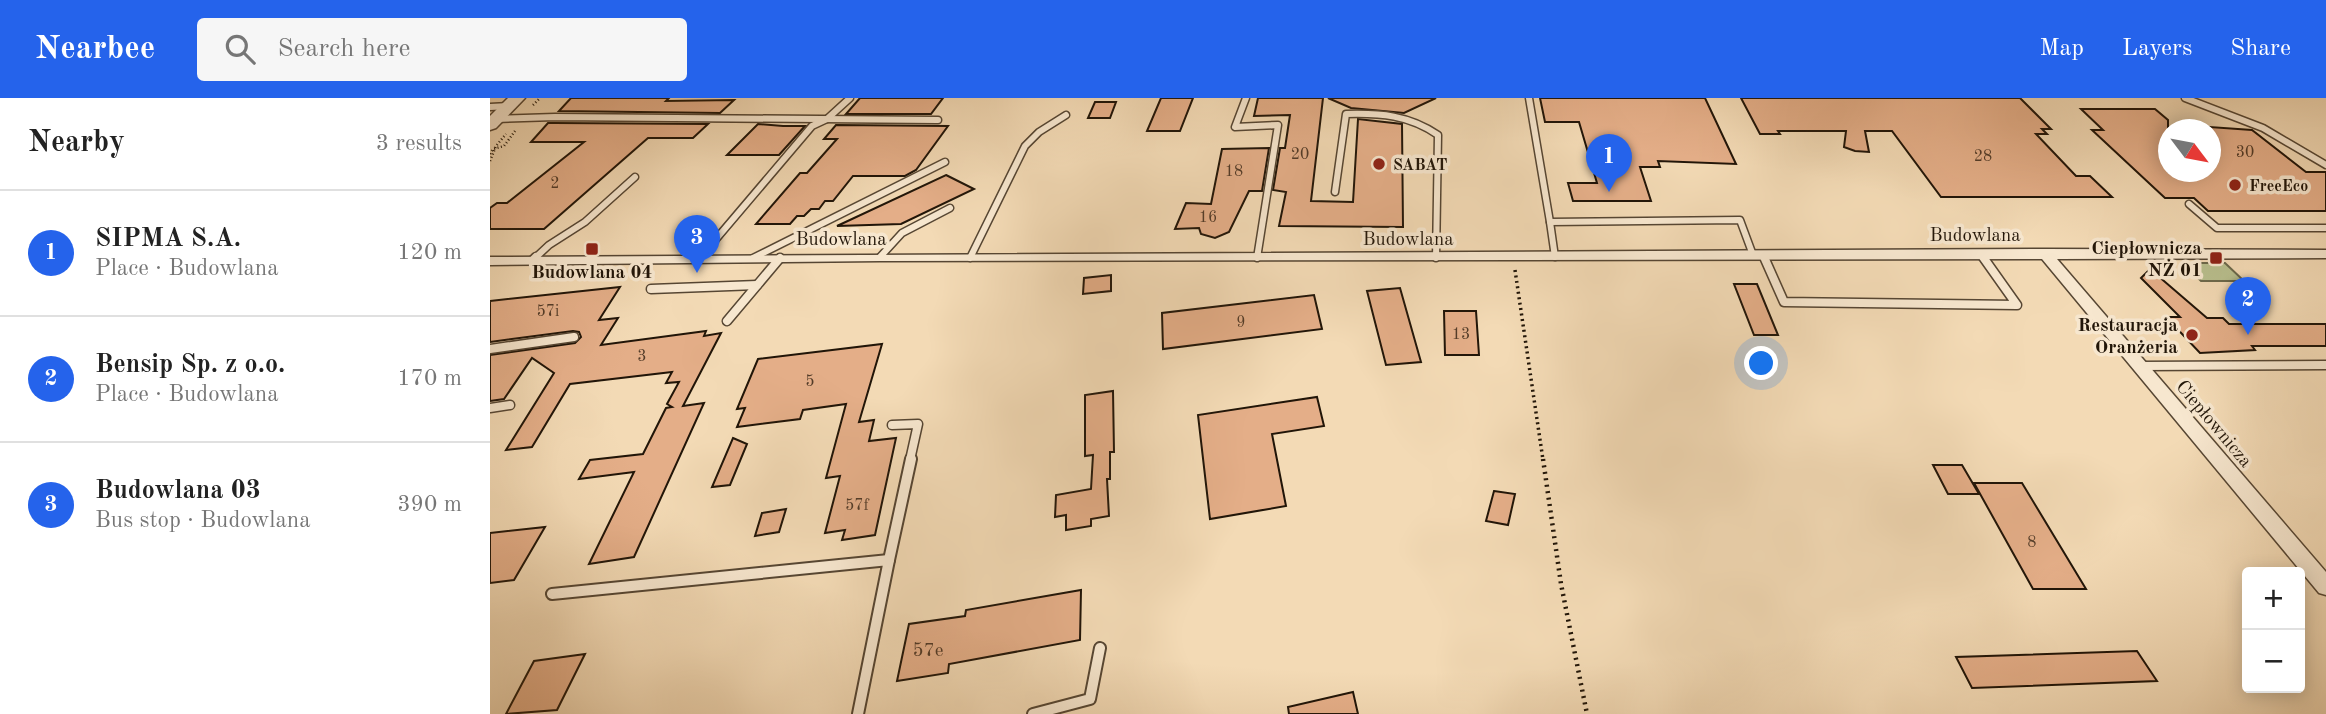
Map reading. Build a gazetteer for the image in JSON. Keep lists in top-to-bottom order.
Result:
{
  "streets": {
    "street": ["Budowlana", "Ciepłownicza"]
  },
  "crossings": [
    ["Budowlana", "Ciepłownicza"]
  ],
  "places": {
    "other": ["SABAT", "FreeEco", "Restauracja Oranżeria"],
    "transit": ["Budowlana 04", "Ciepłownicza NŻ 01"]
  },
  "house_numbers": [
    "30",
    "20",
    "28",
    "18",
    "2",
    "16",
    "57i",
    "9",
    "13",
    "3",
    "5",
    "57f",
    "8",
    "57e"
  ],
  "north": "bottom right",
  "page": {
    "header": "Nearbee",
    "search": "Search here",
    "nav": ["Map", "Layers", "Share"],
    "heading": ["Nearby", "3 results"],
    "pins": ["1", "3", "2"],
    "list": [
      {
        "mark": "1",
        "name": "SIPMA S.A.",
        "note": "Place · Budowlana",
        "value": "120 m"
      },
      {
        "mark": "2",
        "name": "Bensip Sp. z o.o.",
        "note": "Place · Budowlana",
        "value": "170 m"
      },
      {
        "mark": "3",
        "name": "Budowlana 03",
        "note": "Bus stop · Budowlana",
        "value": "390 m"
      }
    ],
    "map_buttons": ["+", "−"]
  }
}
